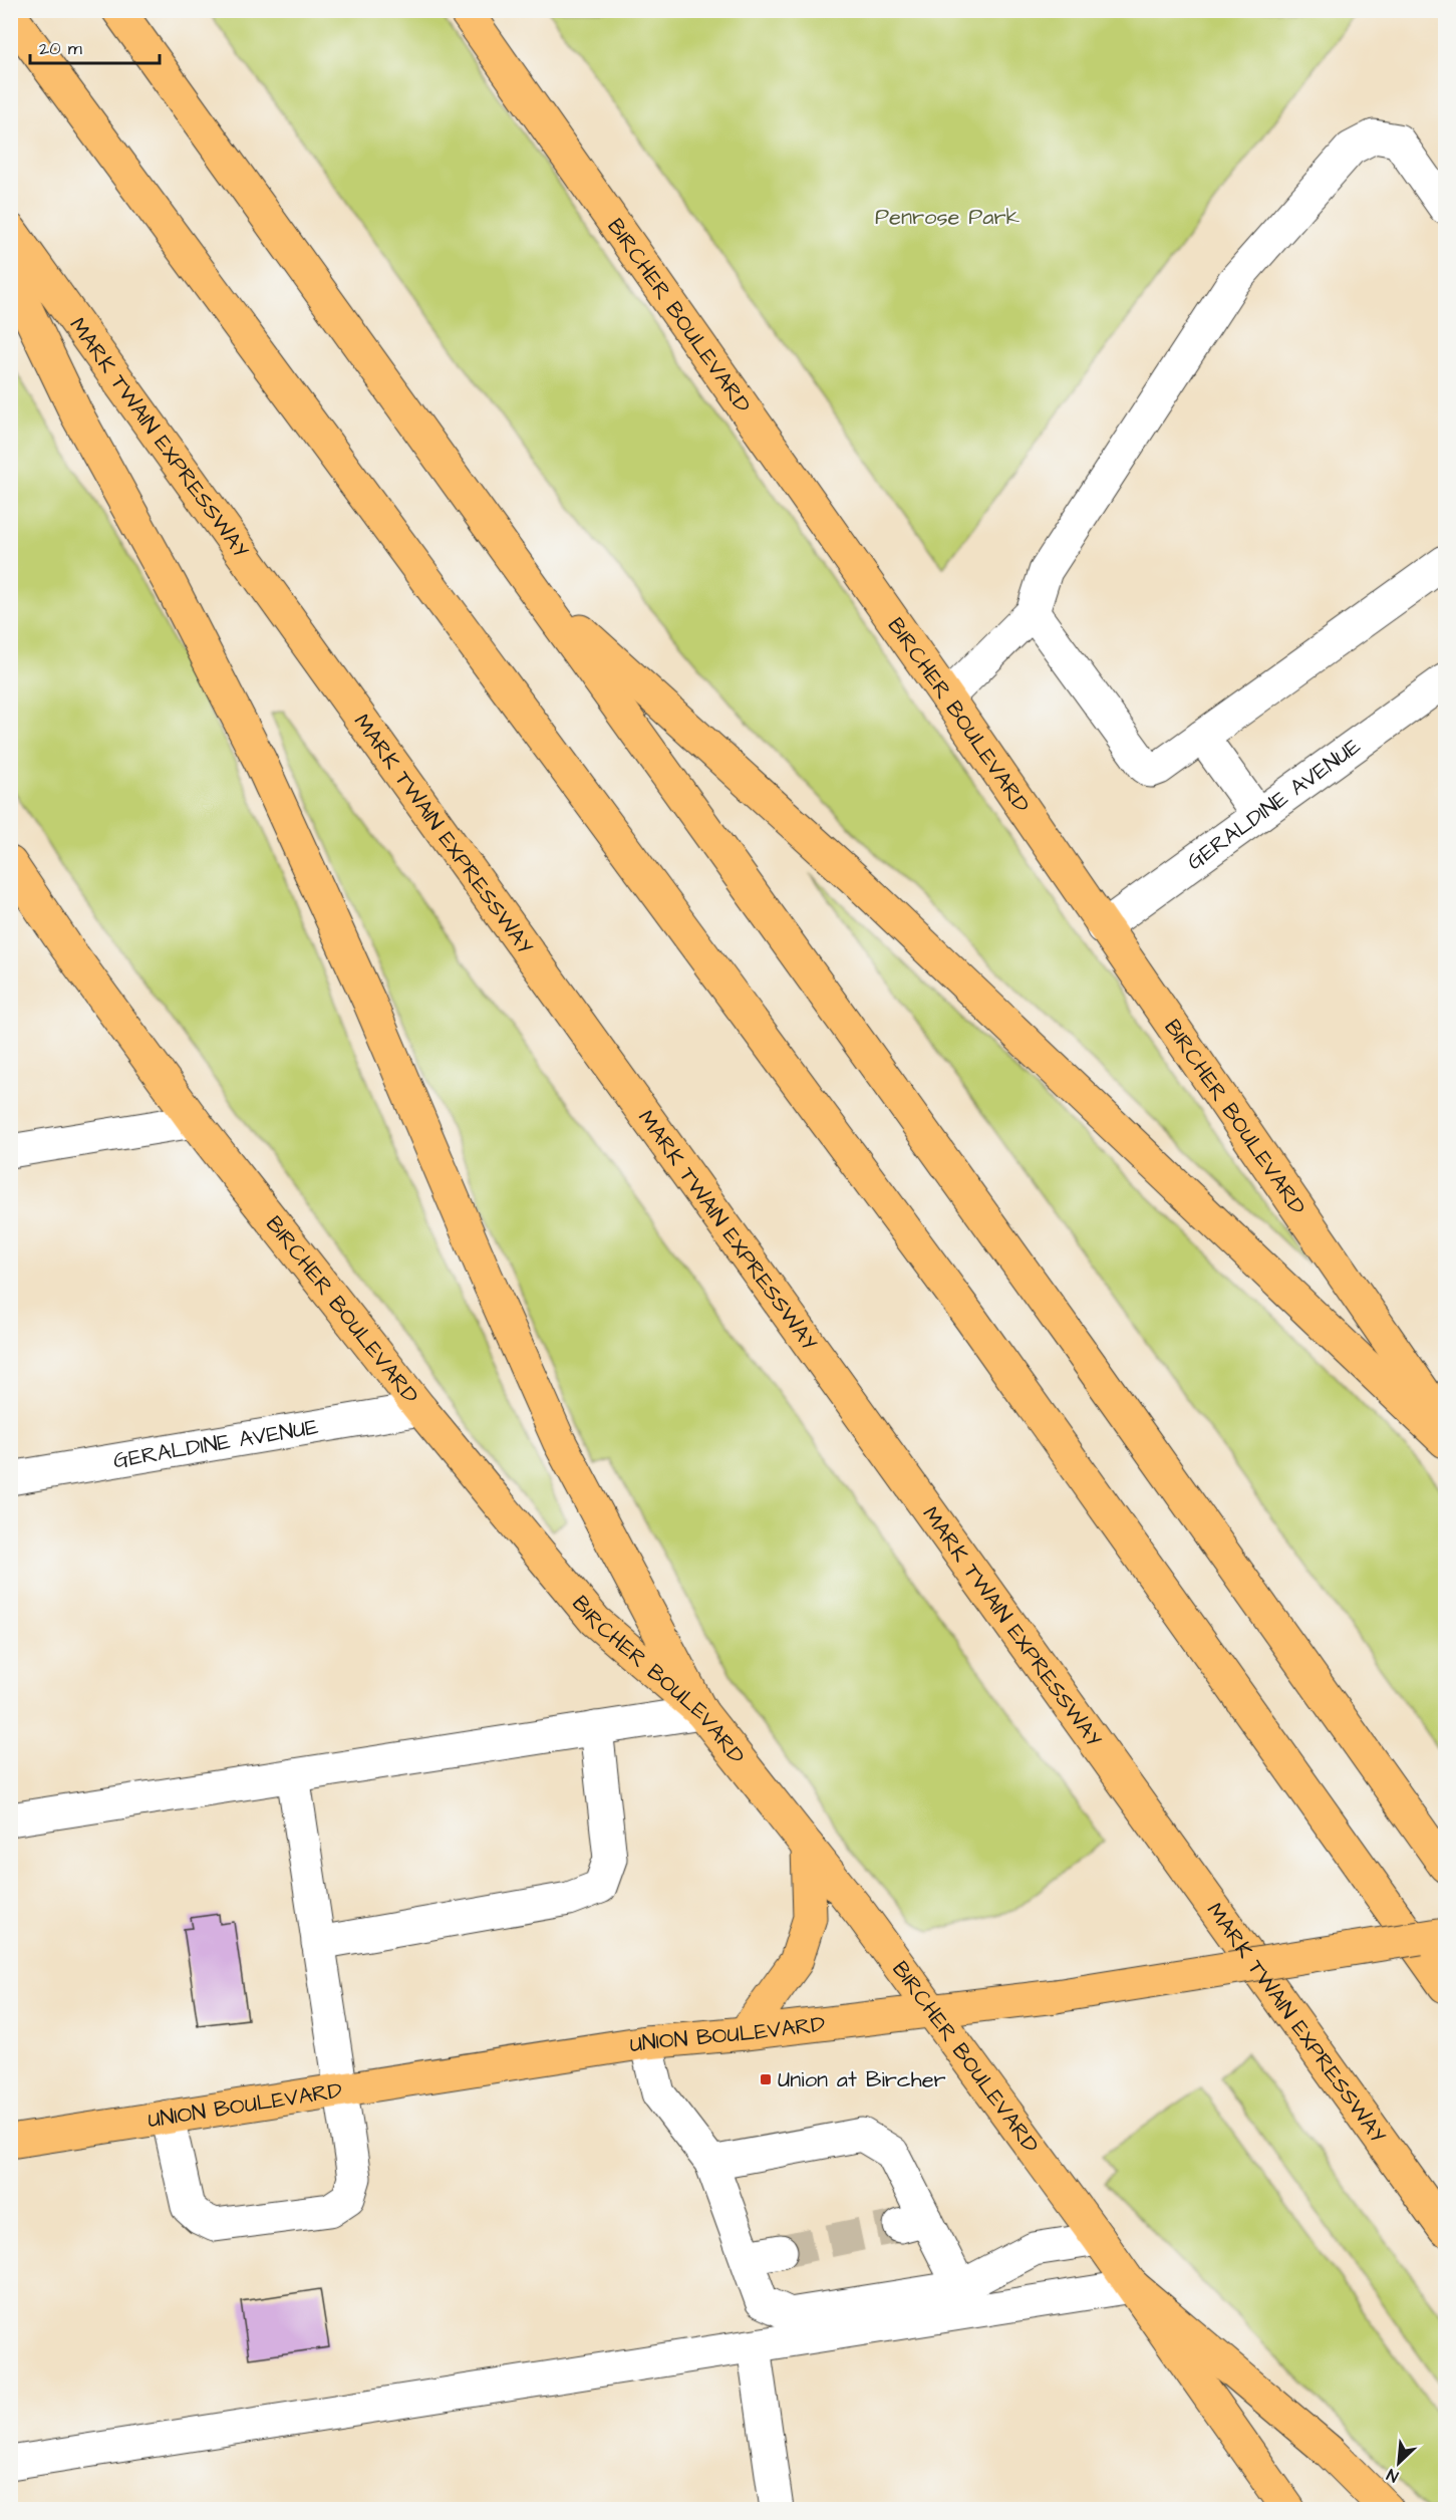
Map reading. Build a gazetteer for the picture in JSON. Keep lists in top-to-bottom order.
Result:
{
  "streets": {
    "main road": ["BIRCHER BOULEVARD", "MARK TWAIN EXPRESSWAY", "UNION BOULEVARD"],
    "street": ["GERALDINE AVENUE"]
  },
  "crossings": [
    ["BIRCHER BOULEVARD", "GERALDINE AVENUE"],
    ["BIRCHER BOULEVARD", "UNION BOULEVARD"]
  ],
  "parks": ["Penrose Park"],
  "places": {
    "transit": ["Union at Bircher"]
  },
  "scale_bar": "20 m",
  "north": "bottom left"
}
